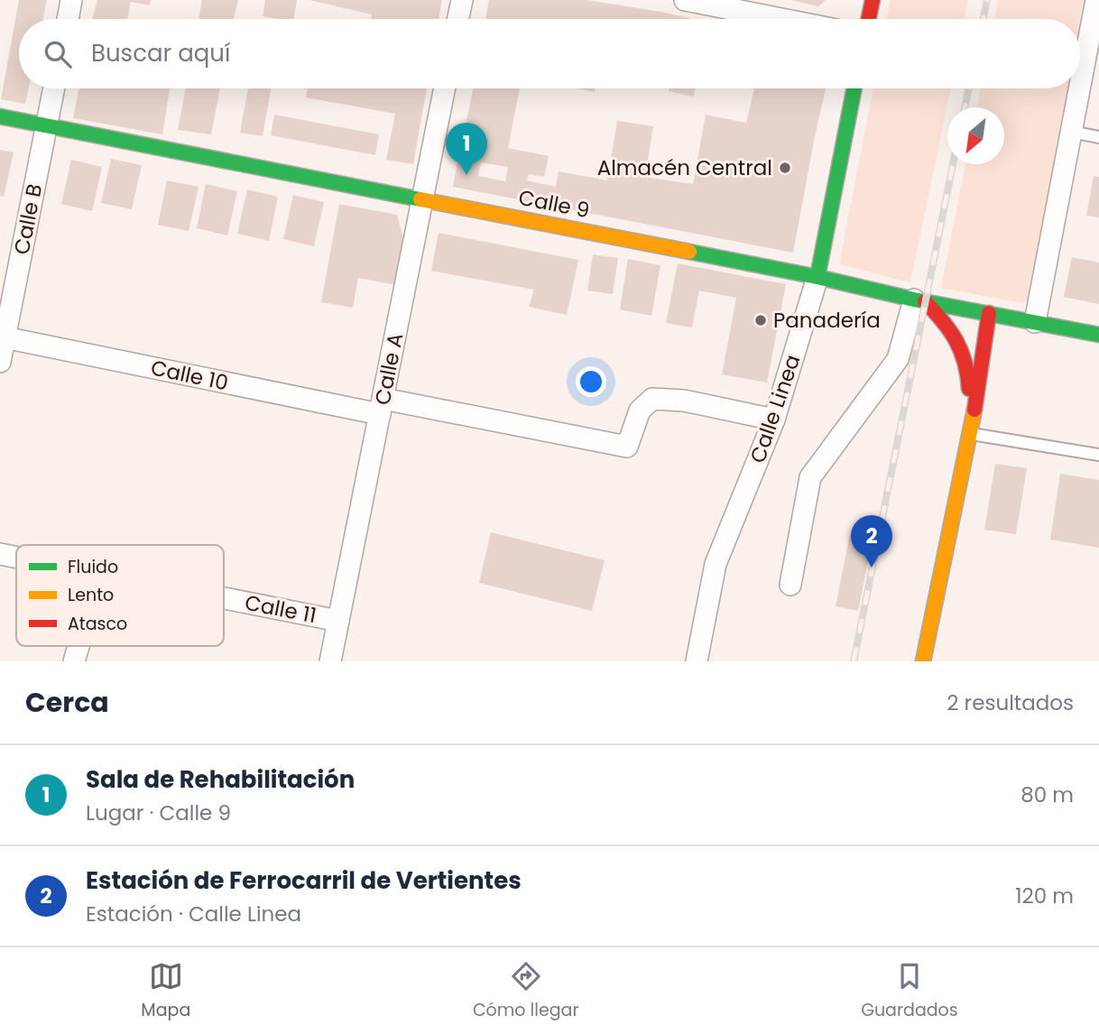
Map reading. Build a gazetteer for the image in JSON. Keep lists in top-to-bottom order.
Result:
{
  "streets": {
    "street": [
      "Calle 9",
      "Calle B",
      "Calle A",
      "Calle 10",
      "Calle Linea",
      "Calle 11"
    ]
  },
  "crossings": [
    ["Calle 9", "Calle B"],
    ["Calle 9", "Calle A"],
    ["Calle 9", "Calle Linea"],
    ["Calle B", "Calle 10"],
    ["Calle A", "Calle 10"],
    ["Calle A", "Calle 11"],
    ["Calle 10", "Calle Linea"]
  ],
  "places": ["Almacén Central", "Panadería"],
  "legend": ["Fluido", "Lento", "Atasco"],
  "north": "bottom left",
  "page": {
    "search": "Buscar aquí",
    "pins": ["1", "2"],
    "heading": ["Cerca", "2 resultados"],
    "list": [
      {
        "mark": "1",
        "name": "Sala de Rehabilitación",
        "note": "Lugar · Calle 9",
        "value": "80 m"
      },
      {
        "mark": "2",
        "name": "Estación de Ferrocarril de Vertientes",
        "note": "Estación · Calle Linea",
        "value": "120 m"
      }
    ],
    "nav": ["Mapa", "Cómo llegar", "Guardados"]
  }
}
